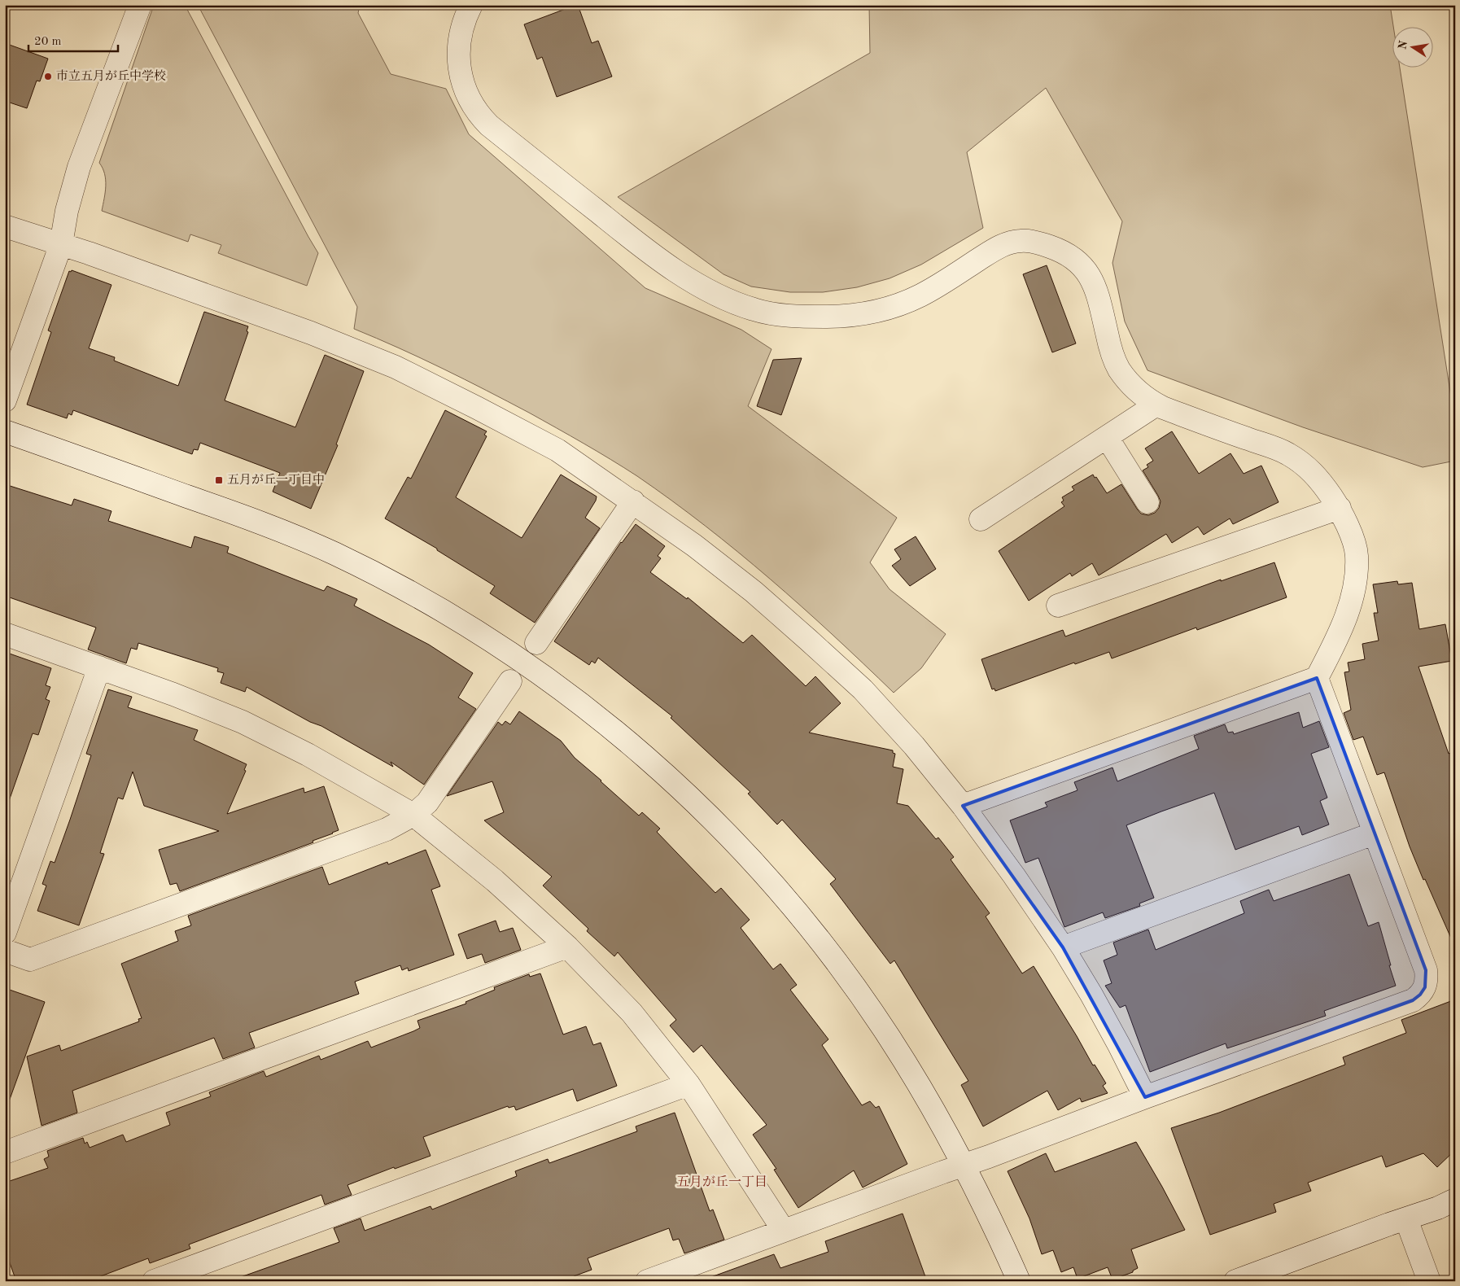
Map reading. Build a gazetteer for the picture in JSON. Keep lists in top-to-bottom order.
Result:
{
  "districts": ["五月が丘一丁目"],
  "places": {
    "other": ["市立五月が丘中学校"],
    "transit": ["五月が丘一丁目中"]
  },
  "scale_bar": "20 m",
  "north": "left"
}
